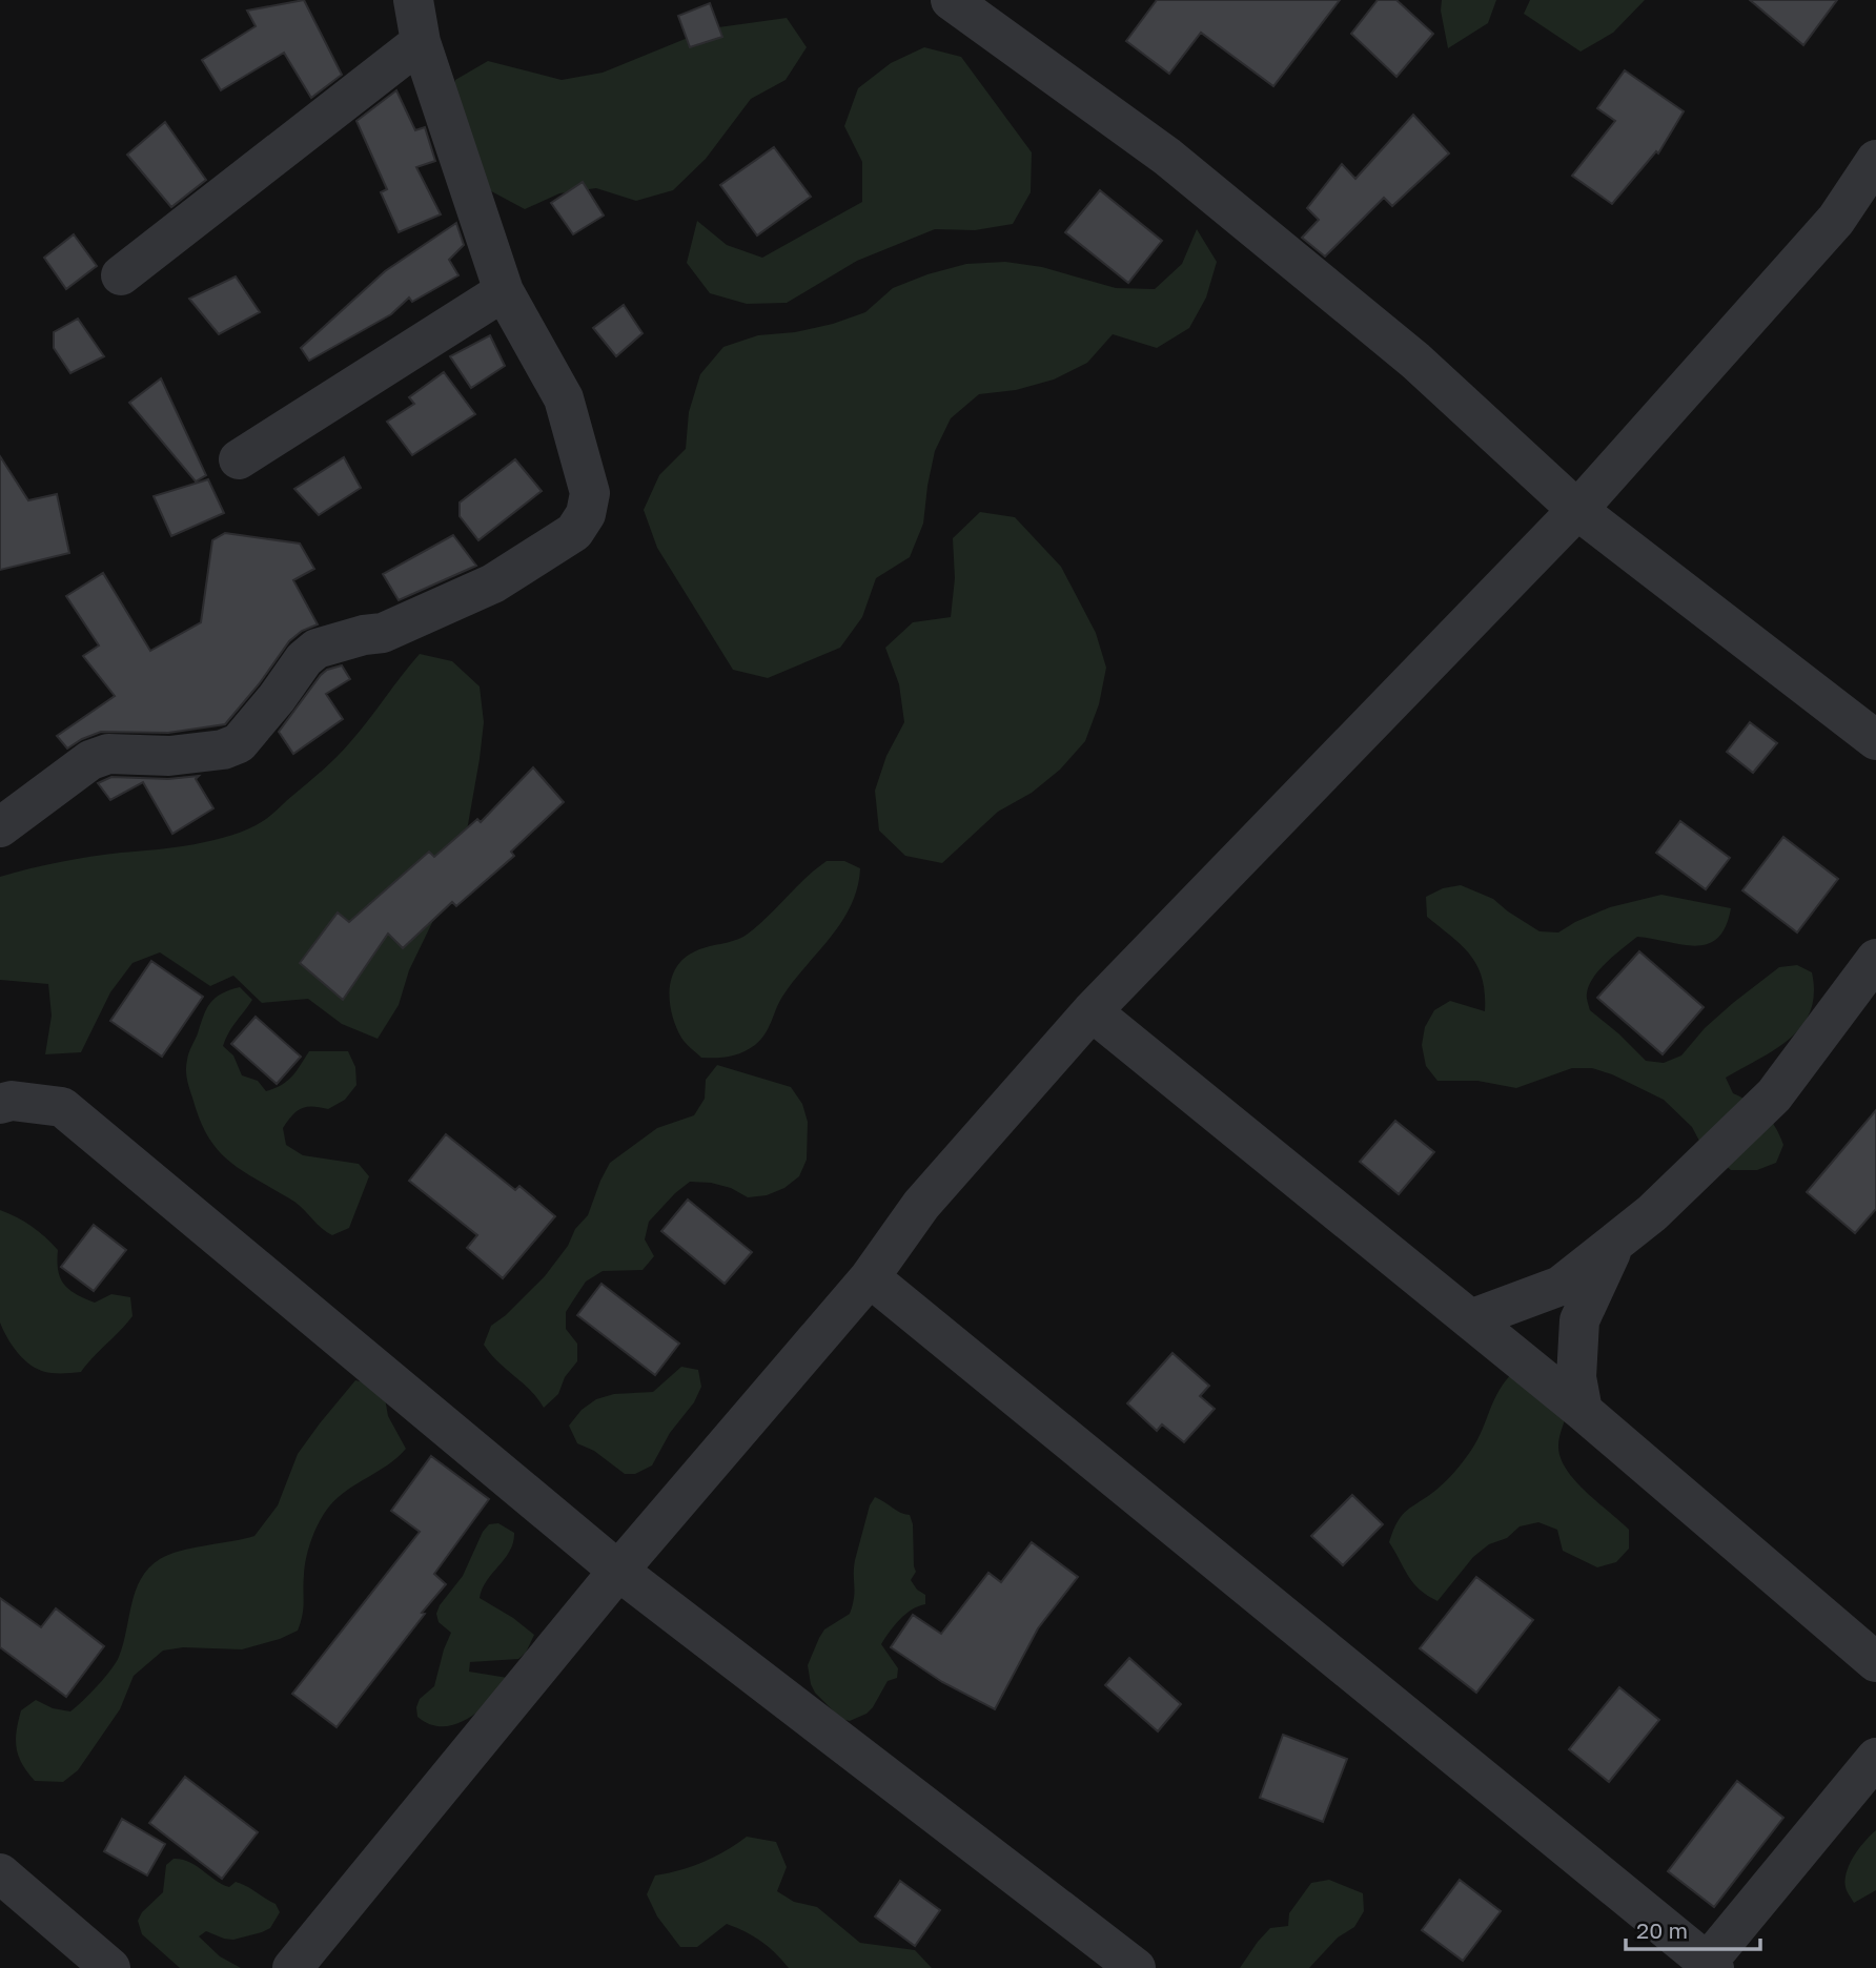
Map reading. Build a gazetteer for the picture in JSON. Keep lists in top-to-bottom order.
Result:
{
  "scale_bar": "20 m"
}
